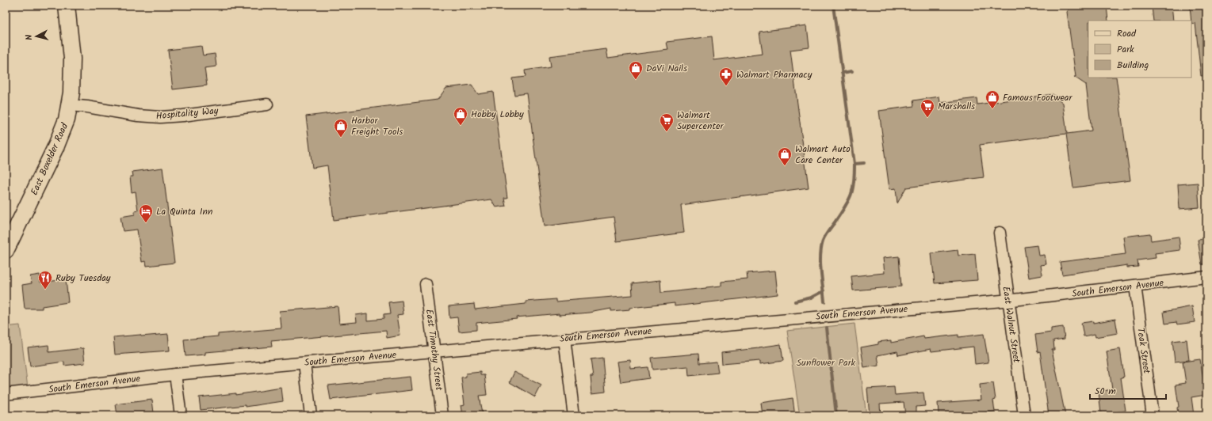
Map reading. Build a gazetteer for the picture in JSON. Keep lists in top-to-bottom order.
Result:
{
  "streets": {
    "main road": ["East Boxelder Road"],
    "street": [
      "Hospitality Way",
      "South Emerson Avenue",
      "East Walnut Street",
      "East Timothy Street",
      "Teak Street"
    ]
  },
  "crossings": [
    ["Hospitality Way", "East Boxelder Road"],
    ["South Emerson Avenue", "East Walnut Street"],
    ["South Emerson Avenue", "East Timothy Street"],
    ["South Emerson Avenue", "Teak Street"]
  ],
  "parks": ["Sunflower Park"],
  "places": {
    "shop": [
      "DaVi Nails",
      "Famous Footwear",
      "Hobby Lobby",
      "Harbor Freight Tools",
      "Walmart Auto Care Center"
    ],
    "pharmacy": ["Walmart Pharmacy"],
    "supermarket": ["Marshalls", "Walmart Supercenter"],
    "hotel": ["La Quinta Inn"],
    "restaurant": ["Ruby Tuesday"]
  },
  "legend": ["Road", "Park", "Building"],
  "scale_bar": "50 m",
  "north": "left"
}
